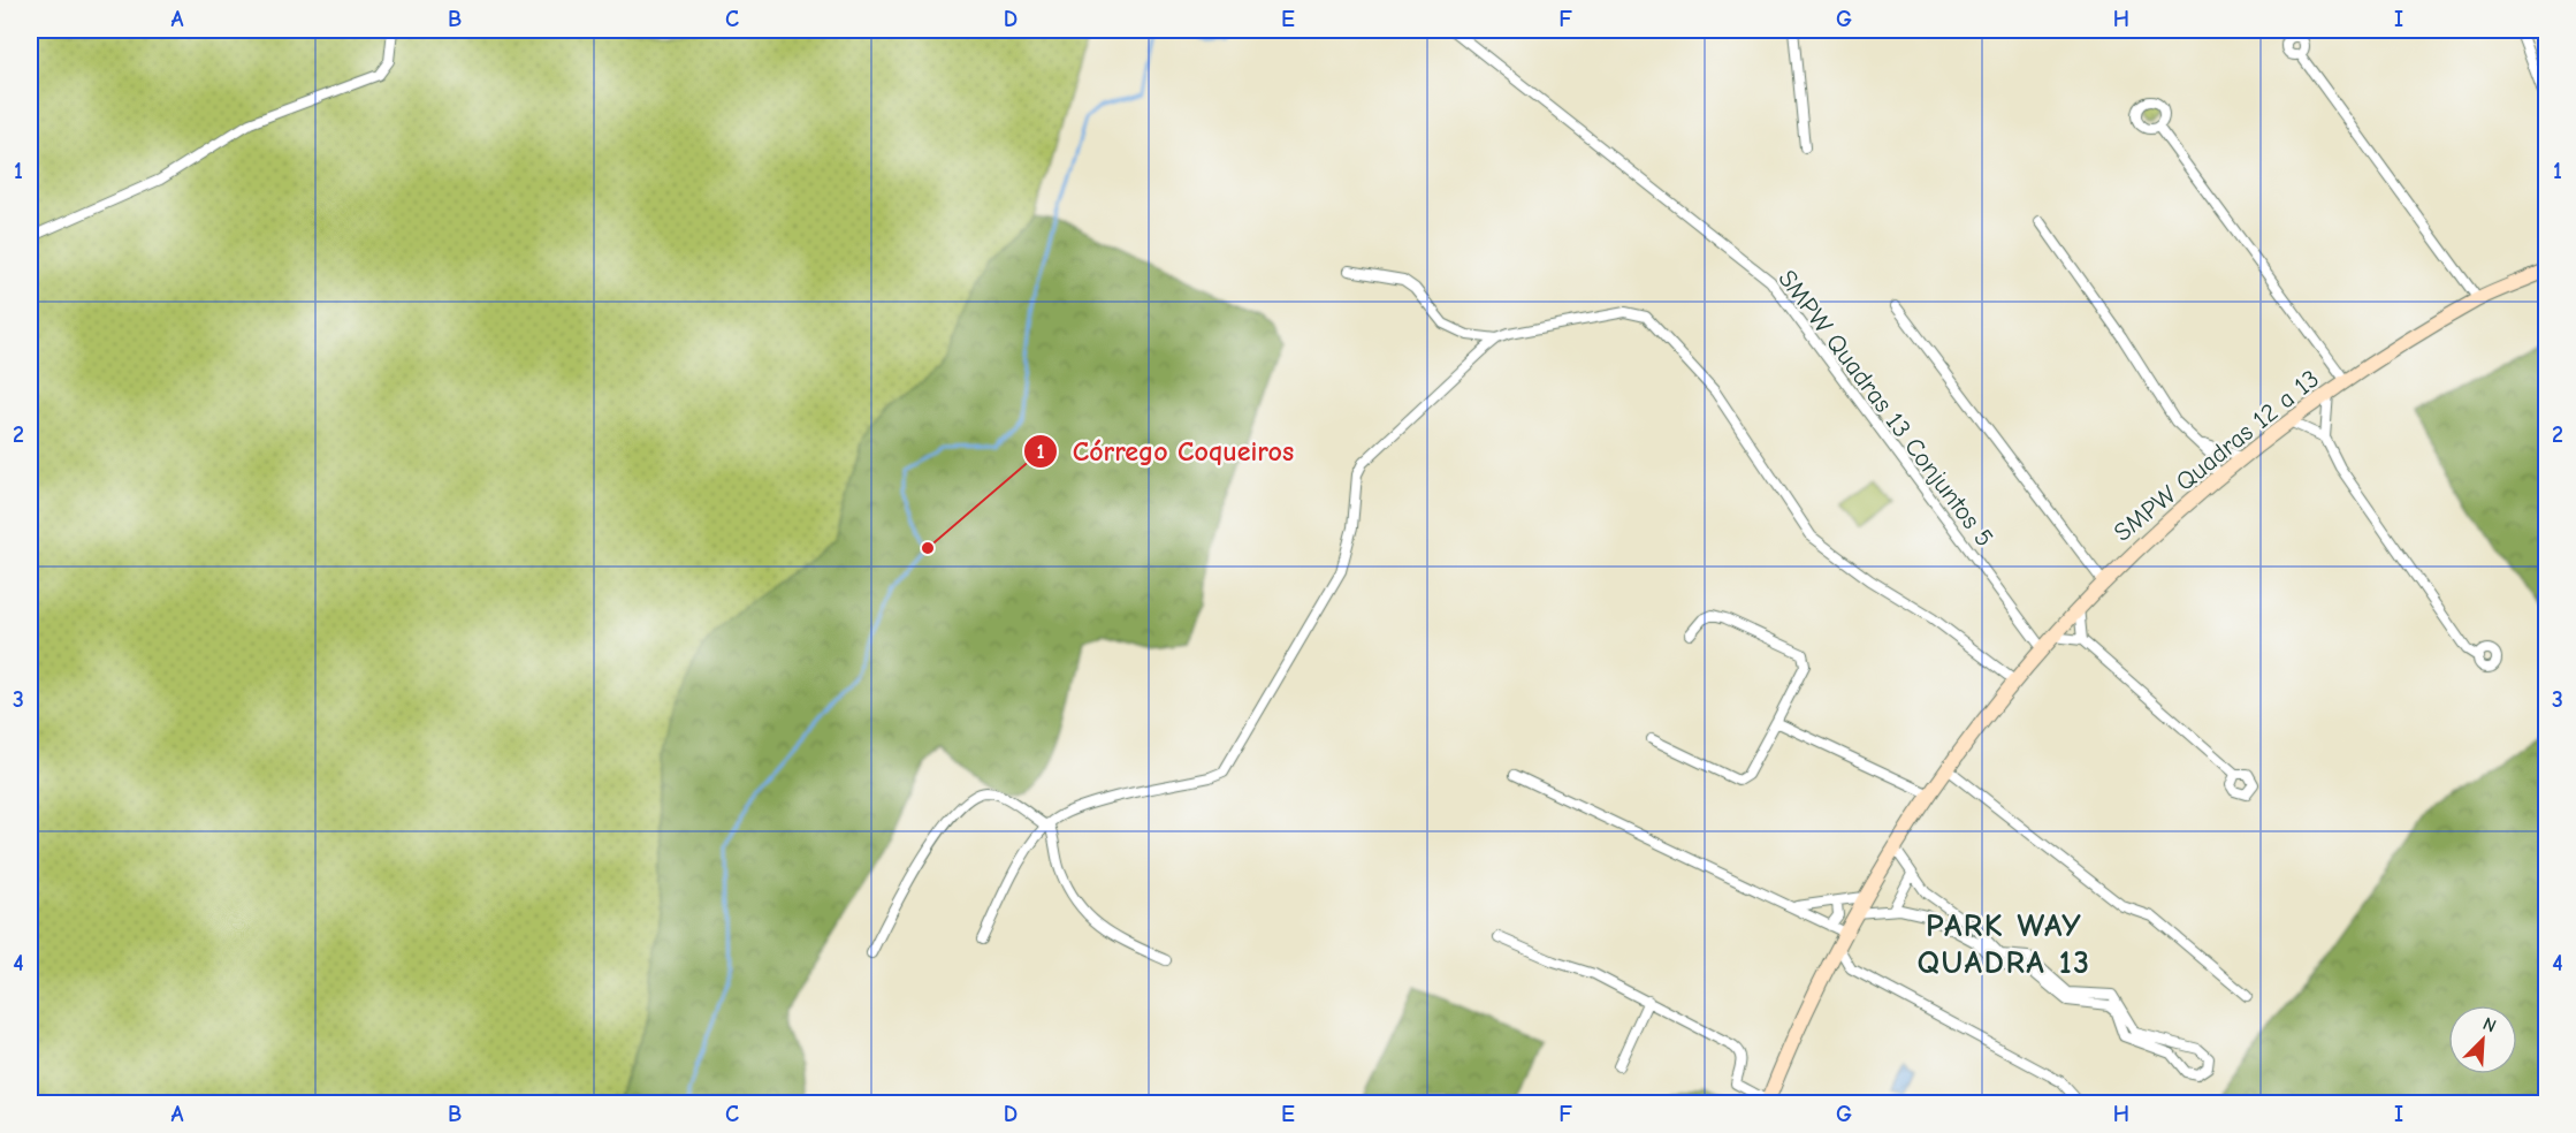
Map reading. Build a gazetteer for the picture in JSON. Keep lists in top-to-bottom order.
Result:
{
  "streets": {
    "street": ["SMPW Quadras 13 Conjuntos 5", "SMPW Quadras 12 a 13"]
  },
  "crossings": [
    ["SMPW Quadras 13 Conjuntos 5", "SMPW Quadras 12 a 13"]
  ],
  "districts": ["PARK WAY QUADRA 13"],
  "places": ["Córrego Coqueiros"],
  "north": "top right",
  "grid": {
    "columns": [
      "A",
      "B",
      "C",
      "D",
      "E",
      "F",
      "G",
      "H",
      "I"
    ],
    "rows": [
      "1",
      "2",
      "3",
      "4"
    ]
  }
}
